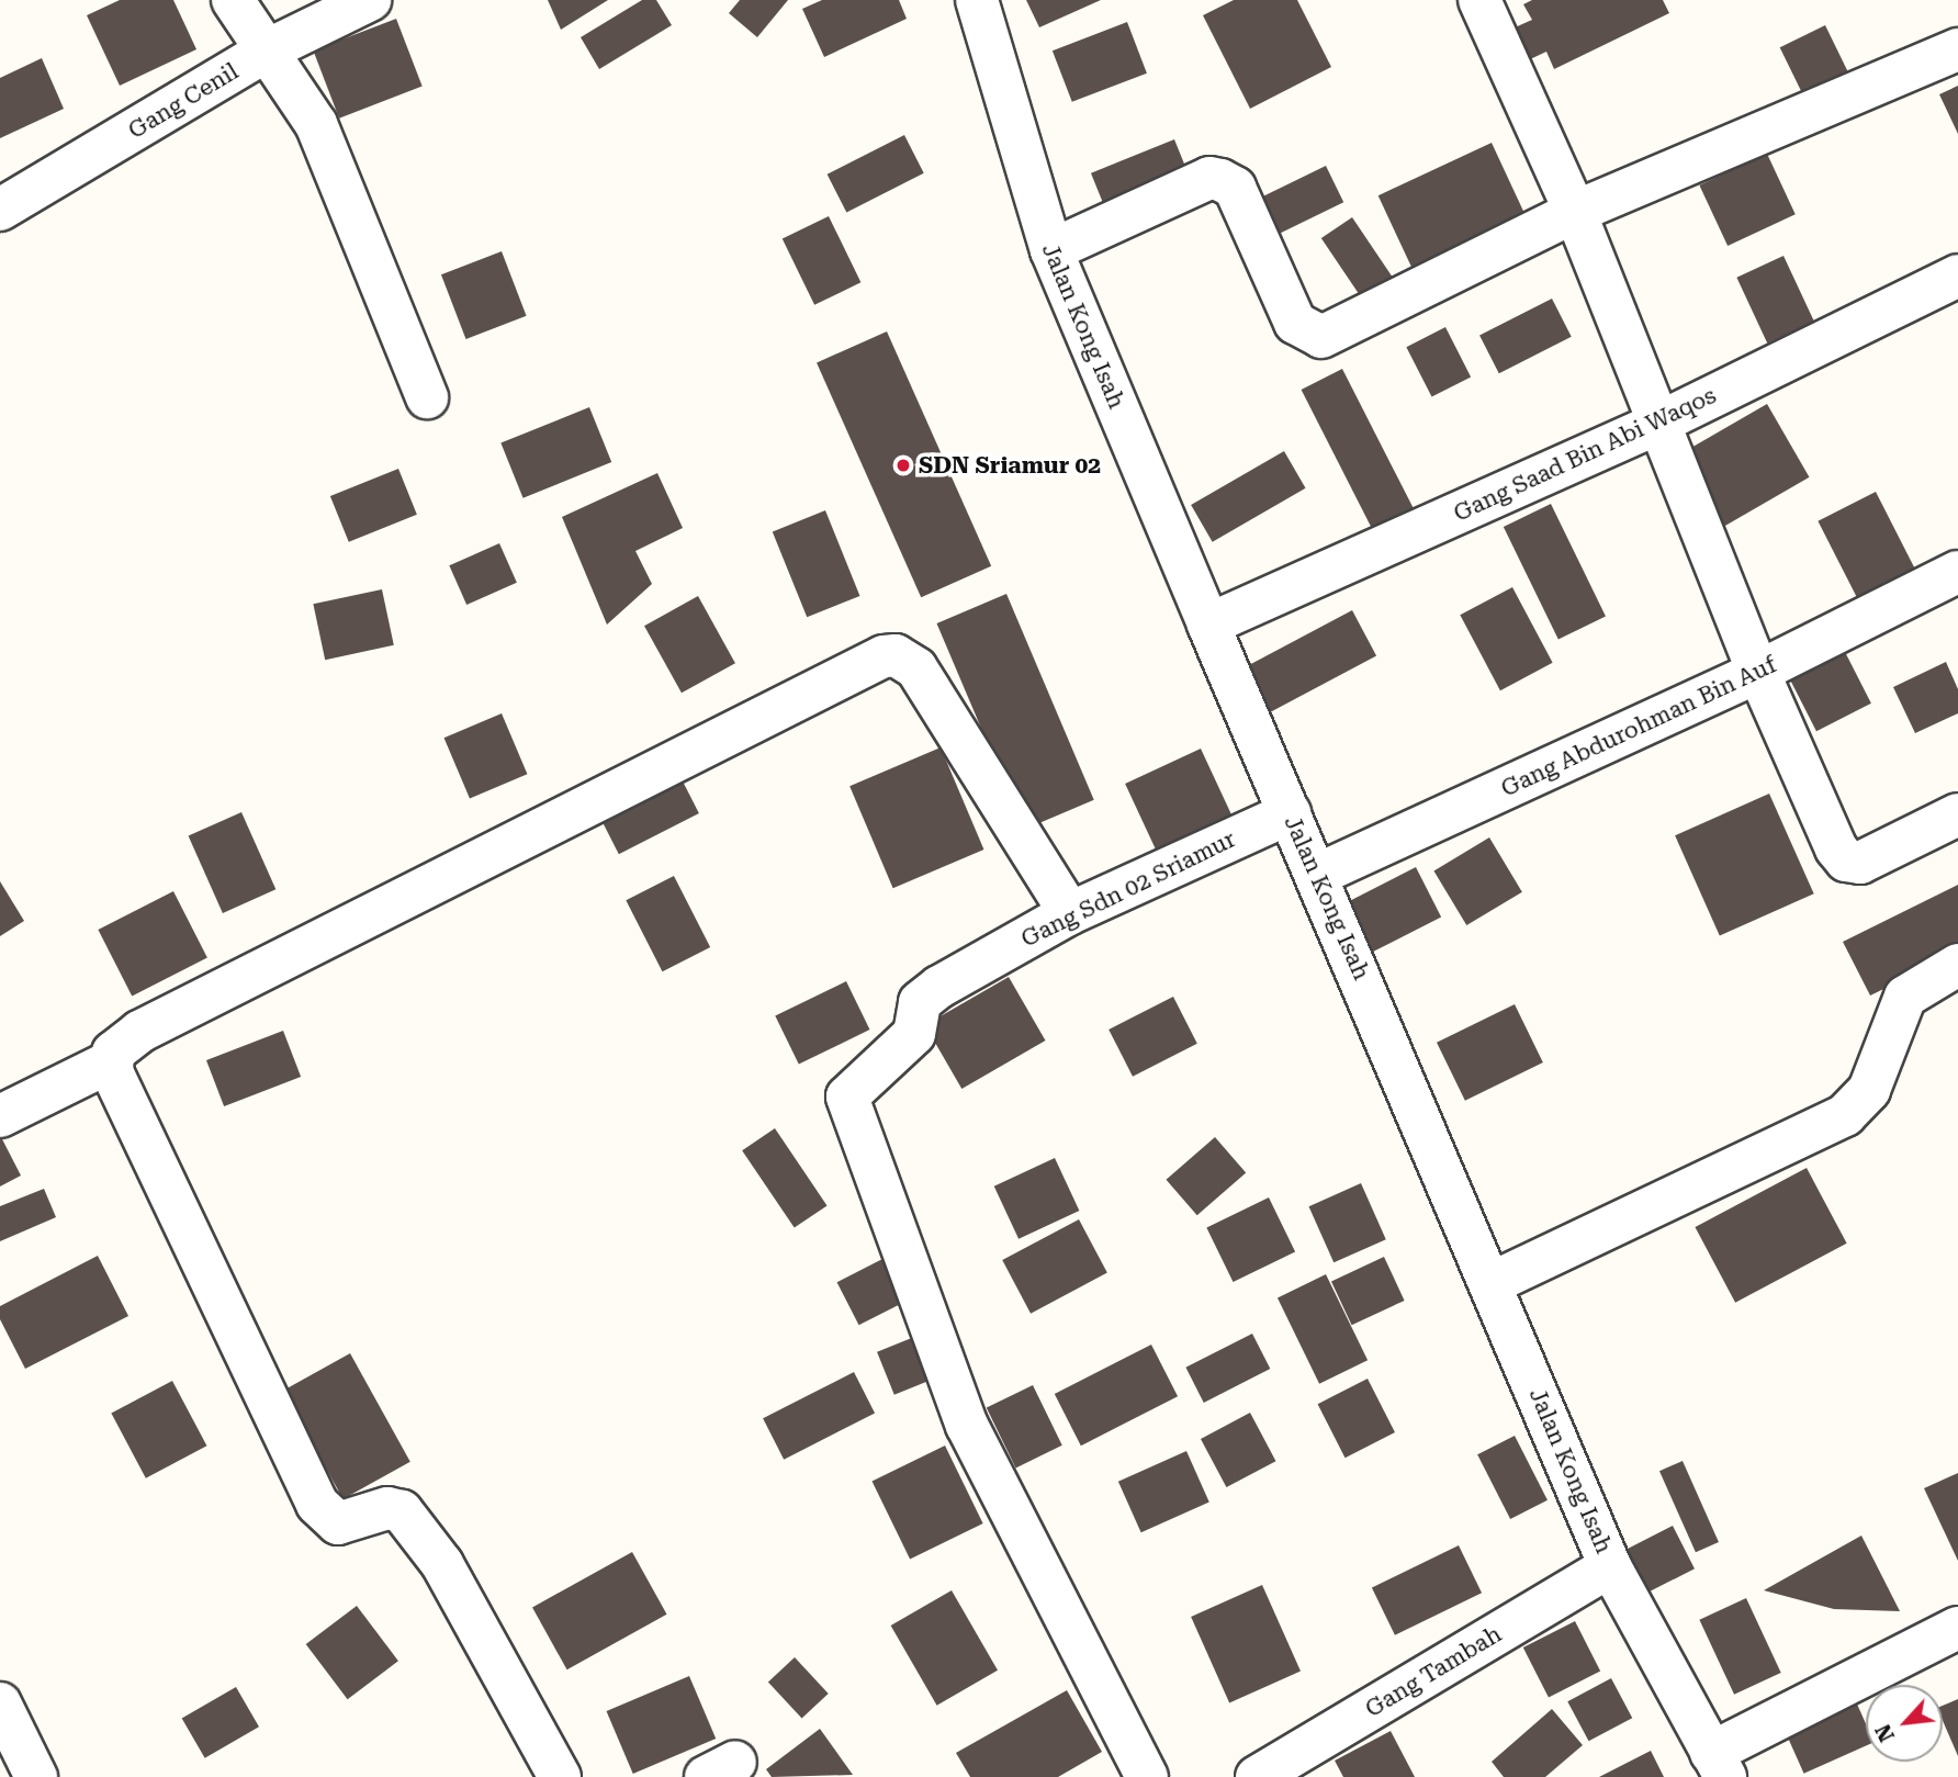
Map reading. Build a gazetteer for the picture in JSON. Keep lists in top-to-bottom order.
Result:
{
  "streets": {
    "street": [
      "Gang Cenil",
      "Jalan Kong Isah",
      "Gang Saad Bin Abi Waqos",
      "Gang Abdurohman Bin Auf",
      "Gang Sdn 02 Sriamur",
      "Gang Tambah"
    ]
  },
  "crossings": [
    ["Jalan Kong Isah", "Gang Saad Bin Abi Waqos"],
    ["Jalan Kong Isah", "Gang Abdurohman Bin Auf"],
    ["Jalan Kong Isah", "Gang Sdn 02 Sriamur"],
    ["Jalan Kong Isah", "Gang Tambah"]
  ],
  "places": ["SDN Sriamur 02"],
  "north": "bottom left"
}
